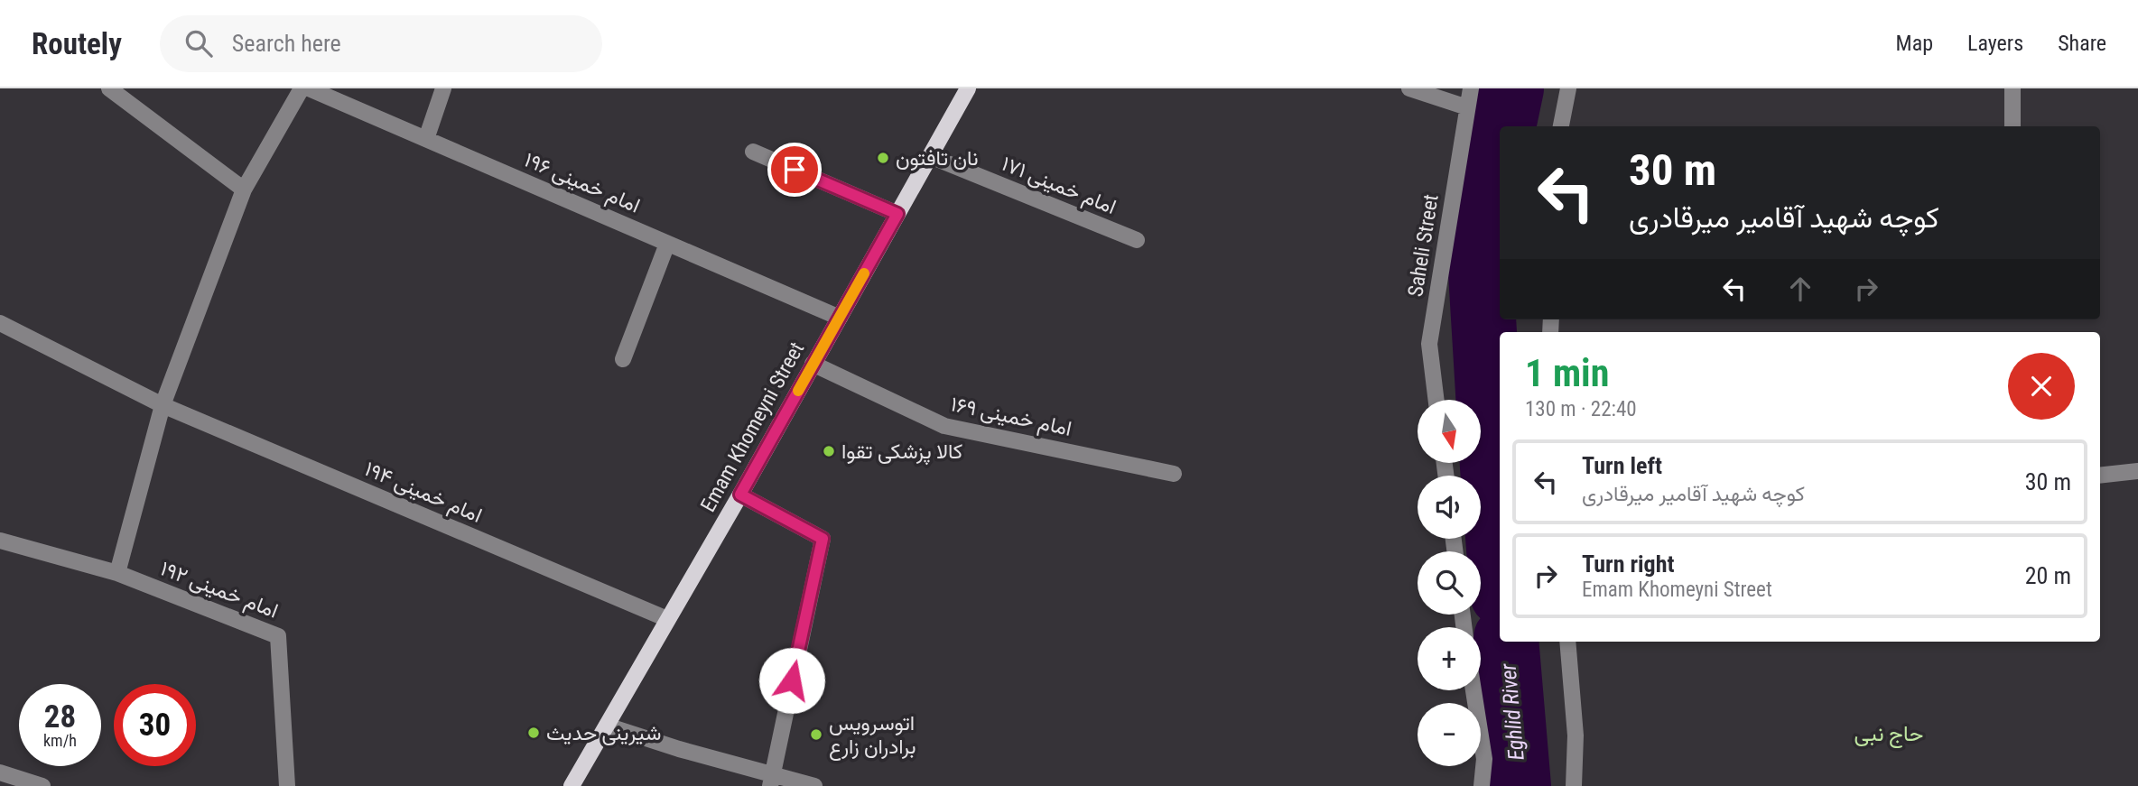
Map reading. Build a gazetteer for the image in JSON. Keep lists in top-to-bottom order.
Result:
{
  "streets": {
    "main road": ["Emam Khomeyni Street"],
    "street": [
      "امام خمینی ۱۹۶",
      "امام خمینی ۱۷۱",
      "Saheli Street",
      "امام خمینی ۱۶۹",
      "امام خمینی ۱۹۴",
      "امام خمینی ۱۹۲"
    ]
  },
  "crossings": [
    ["امام خمینی ۱۹۶", "Emam Khomeyni Street"],
    ["امام خمینی ۱۷۱", "Emam Khomeyni Street"],
    ["امام خمینی ۱۶۹", "Emam Khomeyni Street"],
    ["Emam Khomeyni Street", "امام خمینی ۱۹۴"]
  ],
  "districts": ["حاج نبی"],
  "water": ["Eghlid River"],
  "places": [
    "نان تافتون",
    "کالا پزشکی تقوا",
    "شیرینی حدیث",
    "اتوسرویس برادران زارع"
  ],
  "north": "bottom",
  "page": {
    "header": "Routely",
    "search": "Search here",
    "nav": ["Map", "Layers", "Share"],
    "turn": ["30 m", "کوچه شهید آقامیر میرقادری"],
    "heading": ["1 min", "130 m · 22:40"],
    "map_buttons": ["+", "−"],
    "list": [
      {
        "name": "Turn left",
        "note": "کوچه شهید آقامیر میرقادری",
        "value": "30 m"
      },
      {
        "name": "Turn right",
        "note": "Emam Khomeyni Street",
        "value": "20 m"
      }
    ],
    "speed": "28 km/h",
    "limit": "30"
  }
}
